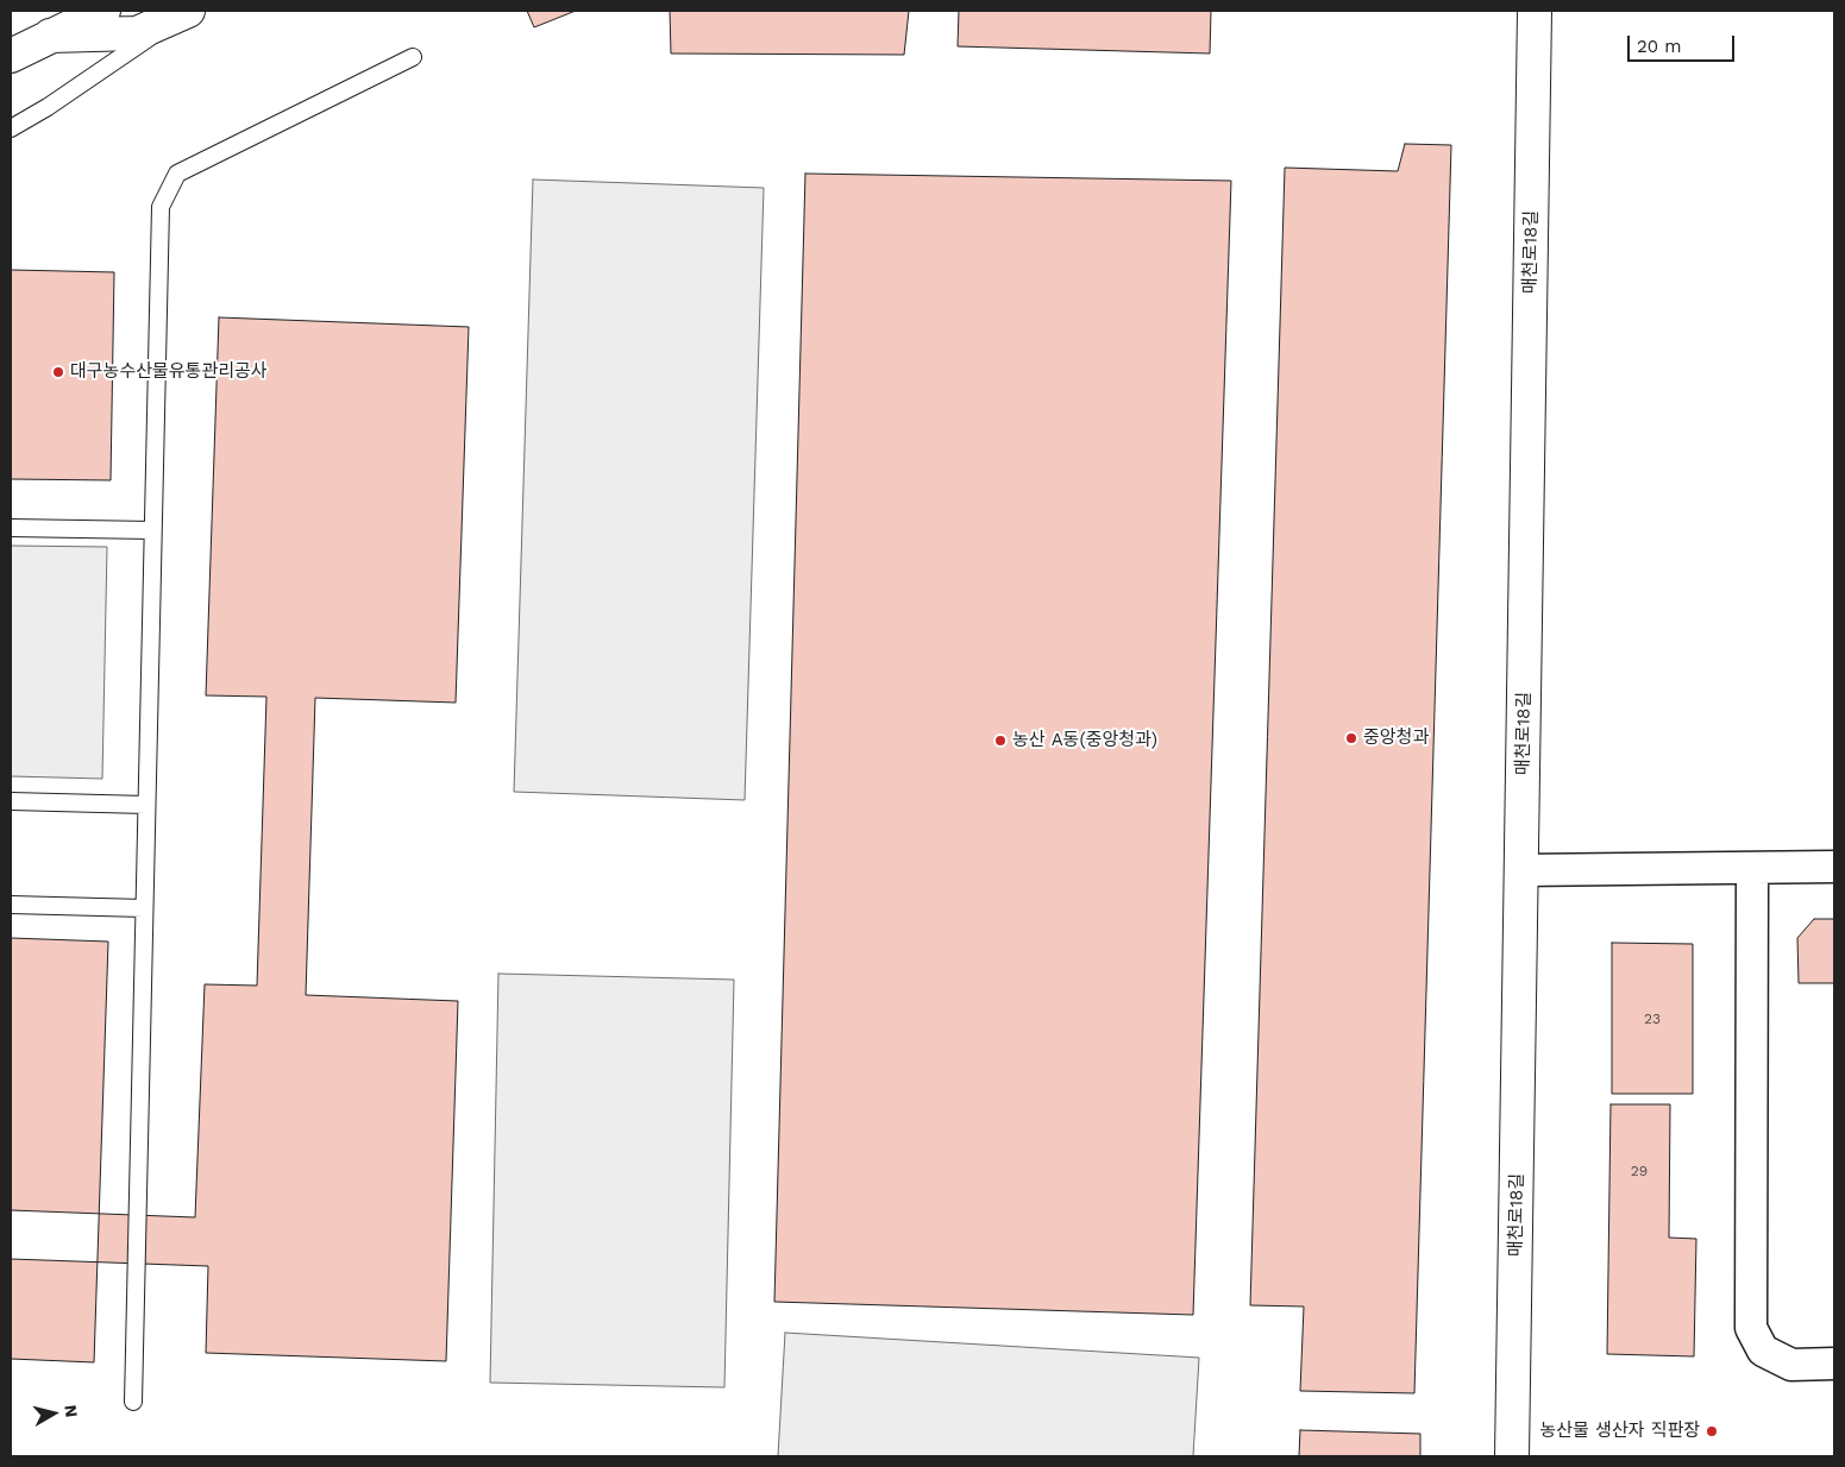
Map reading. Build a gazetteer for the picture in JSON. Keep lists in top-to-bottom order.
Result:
{
  "streets": {
    "main road": ["매천로18길"]
  },
  "places": [
    "대구농수산물유통관리공사",
    "중앙청과",
    "농산 A동(중앙청과)",
    "농산물 생산자 직판장"
  ],
  "house_numbers": ["23", "29"],
  "scale_bar": "20 m",
  "north": "right"
}
